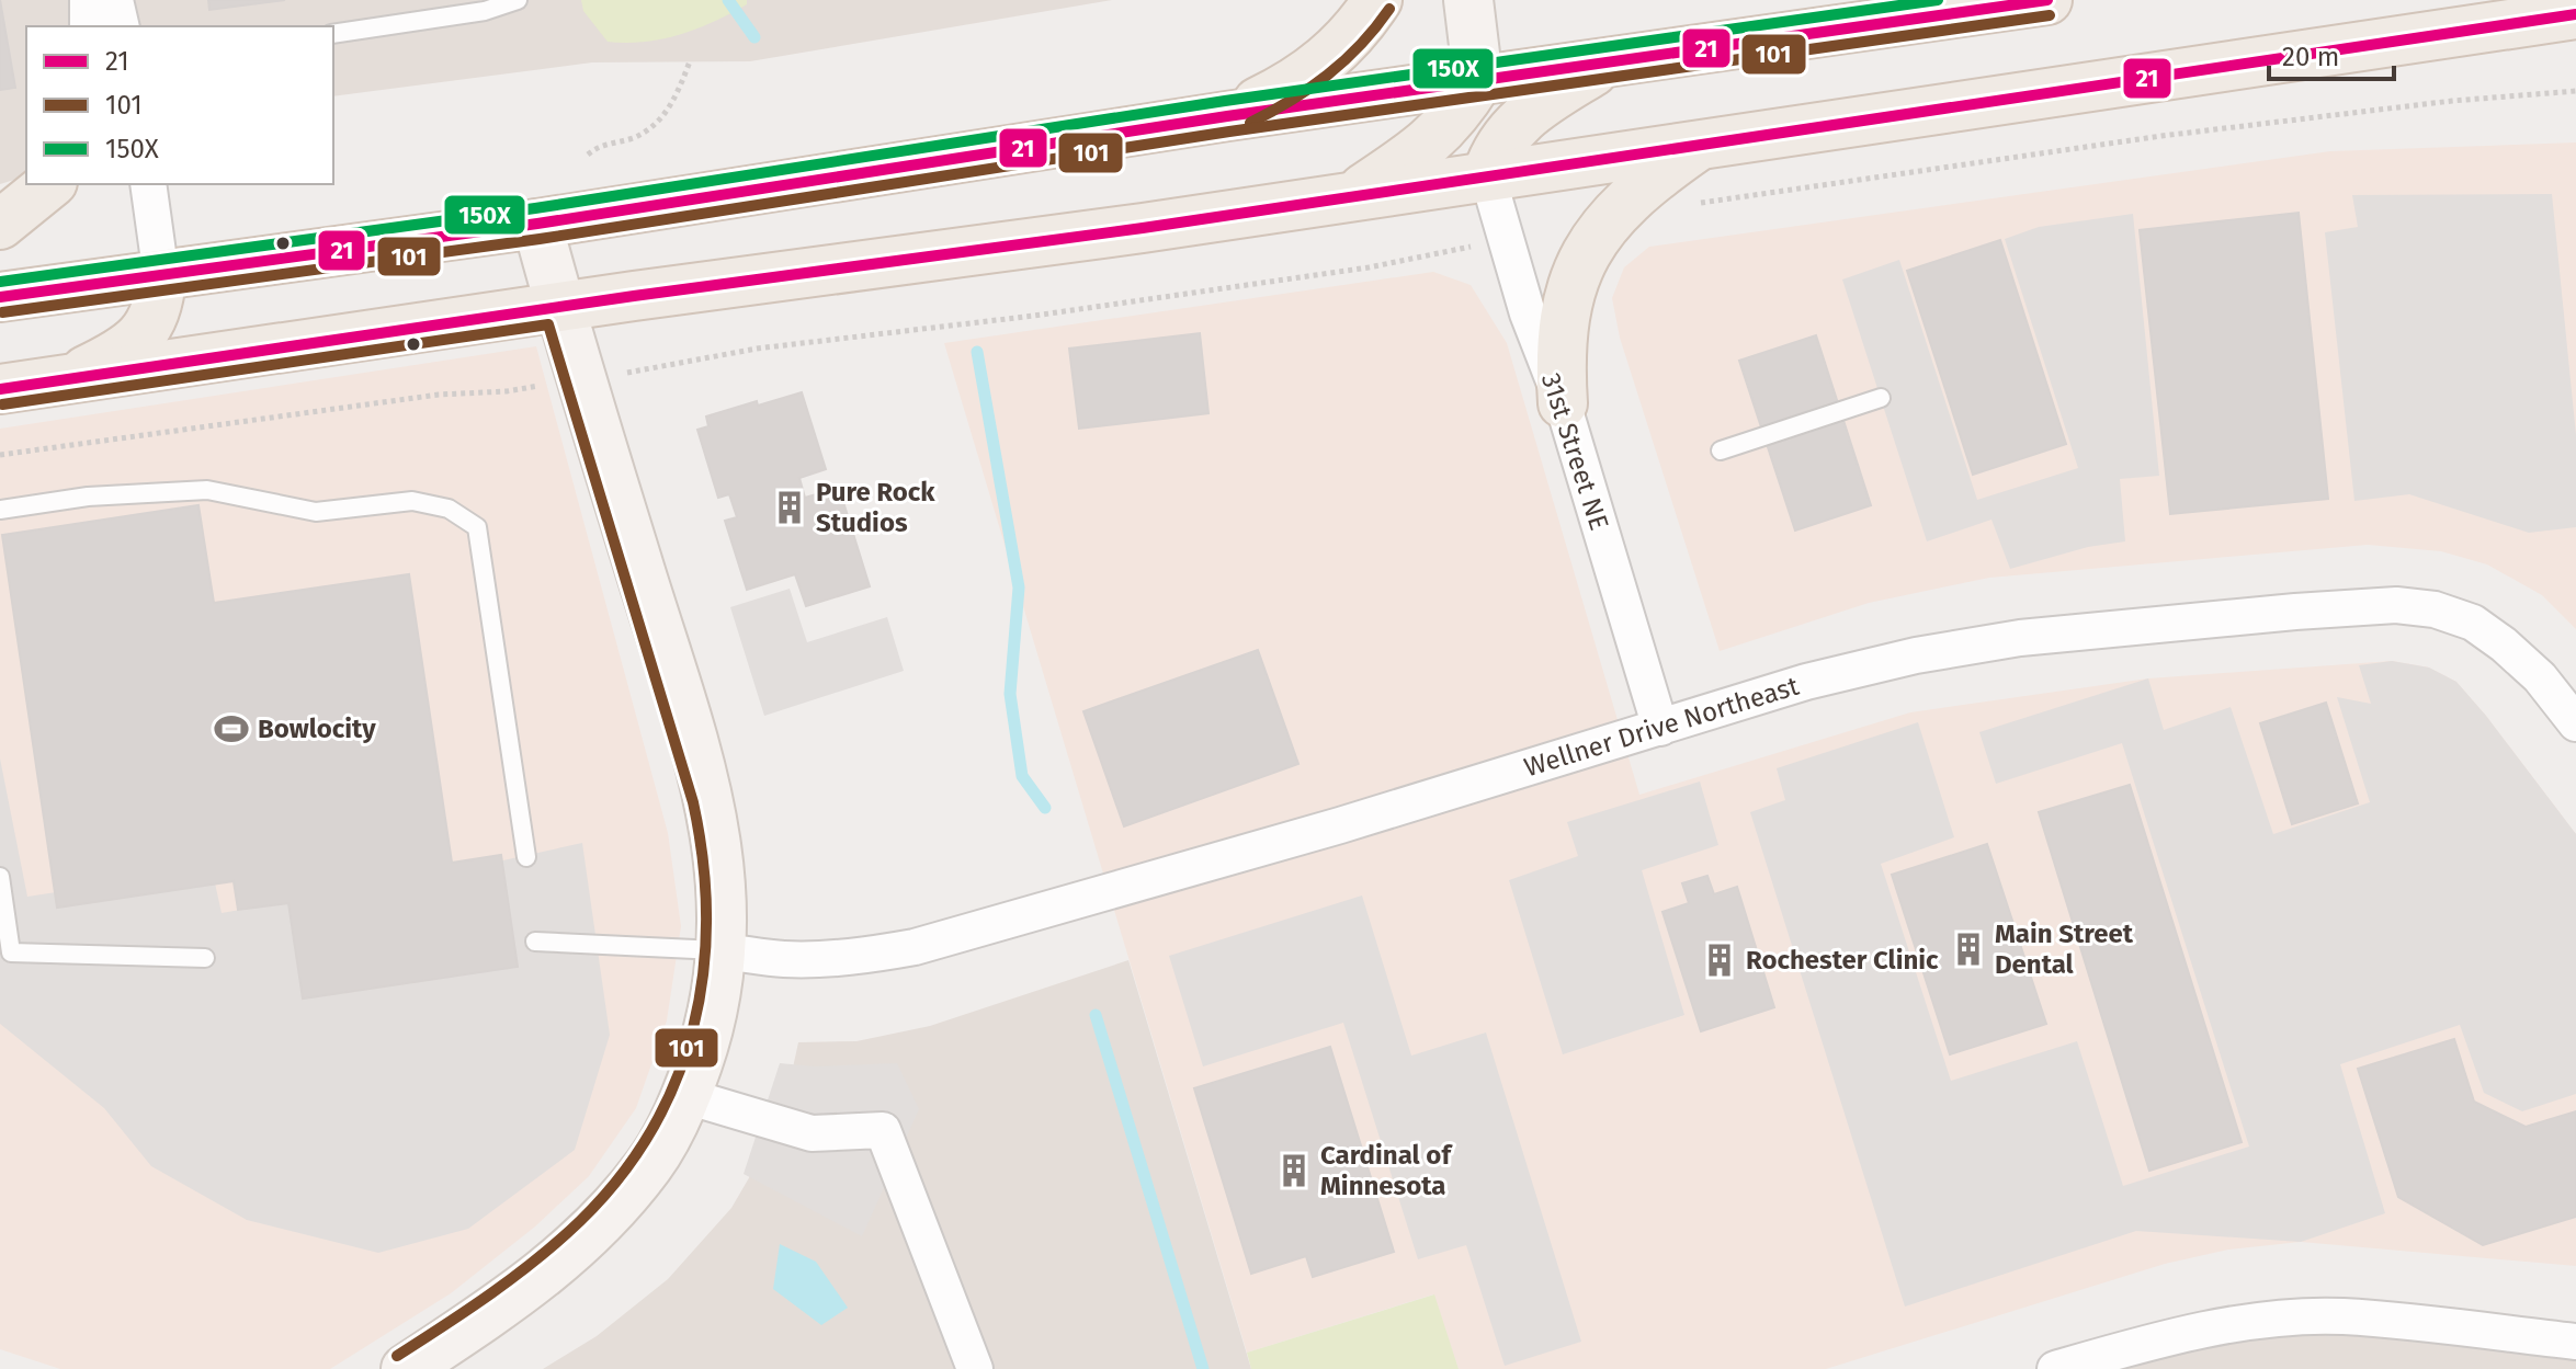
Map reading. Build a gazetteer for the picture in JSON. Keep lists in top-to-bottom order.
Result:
{
  "streets": {
    "street": ["31st Street NE", "Wellner Drive Northeast"]
  },
  "crossings": [
    ["31st Street NE", "Wellner Drive Northeast"]
  ],
  "places": {
    "building": [
      "Pure Rock Studios",
      "Main Street Dental",
      "Rochester Clinic",
      "Cardinal of Minnesota"
    ],
    "sports": ["Bowlocity"]
  },
  "lines": ["transit line 21", "transit line 150X", "transit line 101"],
  "legend": ["21", "101", "150X"],
  "scale_bar": "20 m"
}
